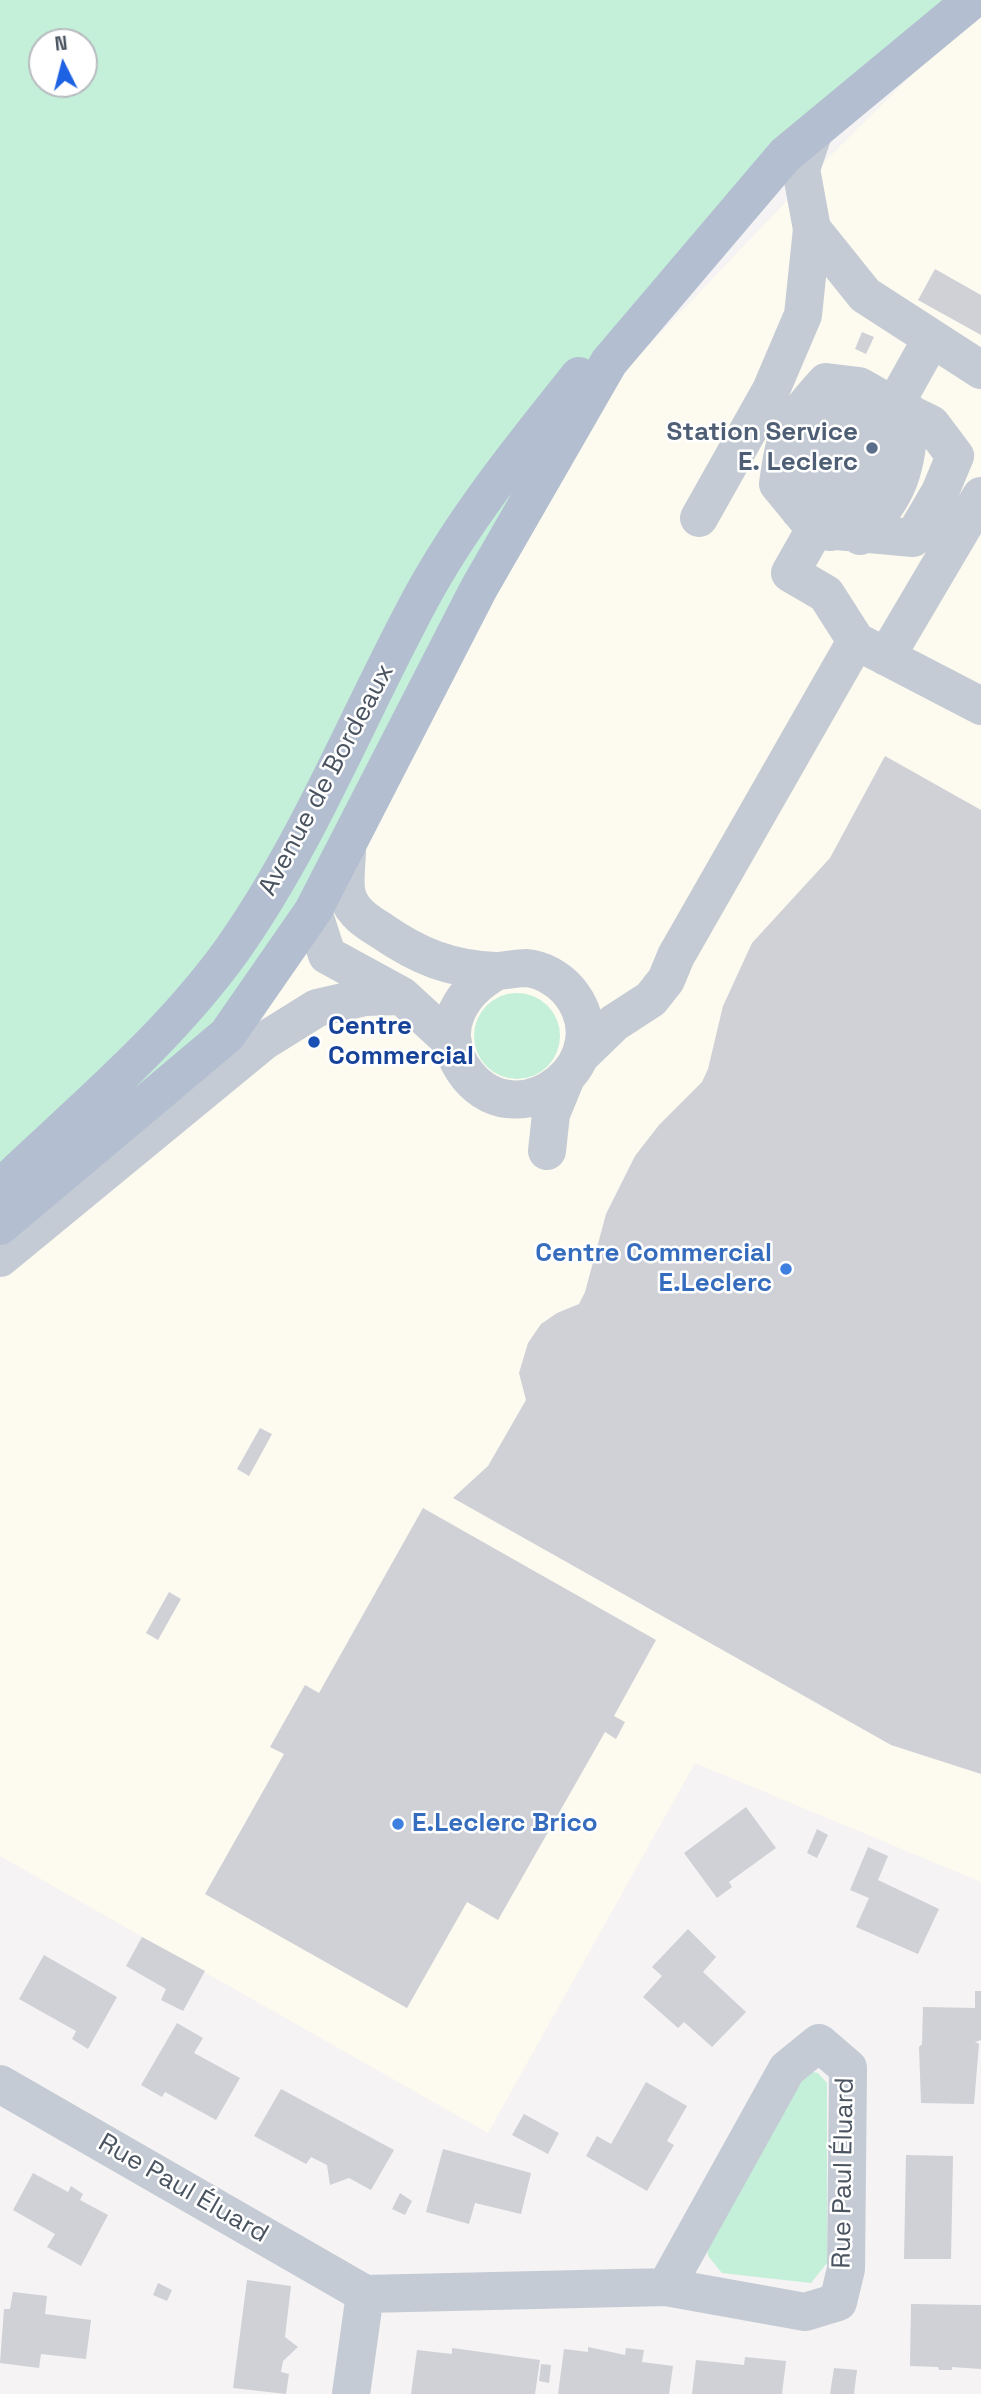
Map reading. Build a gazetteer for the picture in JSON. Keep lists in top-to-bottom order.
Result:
{
  "streets": {
    "main road": ["Avenue de Bordeaux"],
    "street": ["Rue Paul Éluard"]
  },
  "places": [
    "Station Service E. Leclerc",
    "Centre Commercial",
    "Centre Commercial E.Leclerc",
    "E.Leclerc Brico"
  ],
  "north": "top"
}
